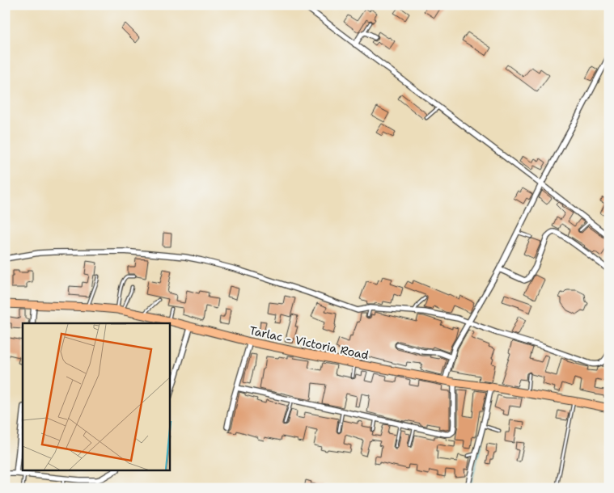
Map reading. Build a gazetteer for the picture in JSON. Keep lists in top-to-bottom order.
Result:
{
  "streets": {
    "main road": ["Tarlac - Victoria Road"]
  }
}
